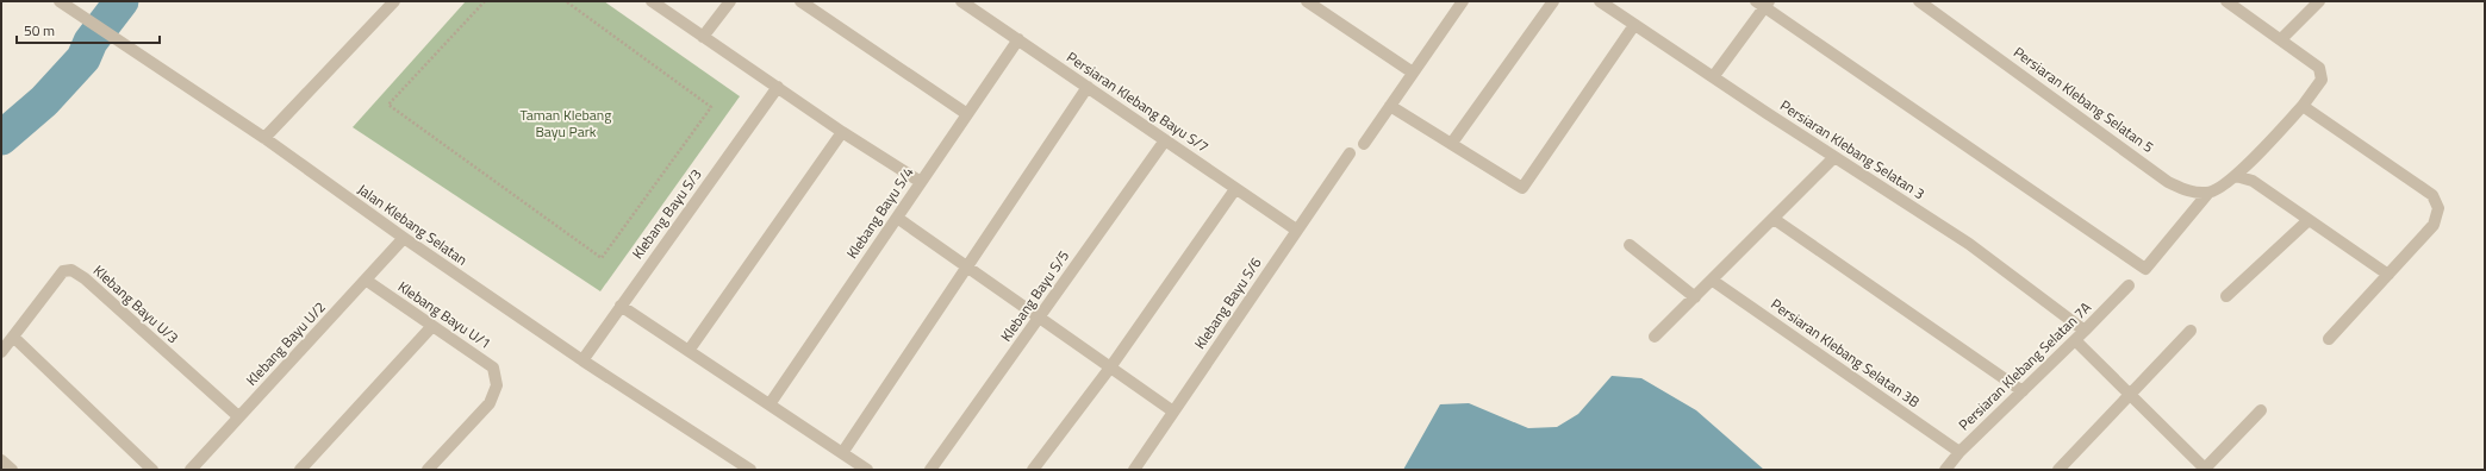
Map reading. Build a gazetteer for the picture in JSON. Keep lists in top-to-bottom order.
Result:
{
  "streets": {
    "street": [
      "Persiaran Klebang Selatan 5",
      "Persiaran Klebang Bayu S/7",
      "Persiaran Klebang Selatan 3",
      "Klebang Bayu S/4",
      "Klebang Bayu S/3",
      "Jalan Klebang Selatan",
      "Klebang Bayu S/5",
      "Klebang Bayu S/6",
      "Klebang Bayu U/3",
      "Klebang Bayu U/1",
      "Klebang Bayu U/2",
      "Persiaran Klebang Selatan 3B",
      "Persiaran Klebang Selatan 7A"
    ]
  },
  "crossings": [
    ["Persiaran Klebang Bayu S/7", "Klebang Bayu S/4"],
    ["Persiaran Klebang Bayu S/7", "Klebang Bayu S/5"],
    ["Persiaran Klebang Bayu S/7", "Klebang Bayu S/6"],
    ["Persiaran Klebang Selatan 3", "Persiaran Klebang Selatan 7A"],
    ["Klebang Bayu S/3", "Jalan Klebang Selatan"],
    ["Jalan Klebang Selatan", "Klebang Bayu U/2"],
    ["Klebang Bayu U/3", "Klebang Bayu U/2"],
    ["Klebang Bayu U/1", "Klebang Bayu U/2"],
    ["Persiaran Klebang Selatan 3B", "Persiaran Klebang Selatan 7A"]
  ],
  "parks": ["Taman Klebang Bayu Park"],
  "scale_bar": "50 m"
}
